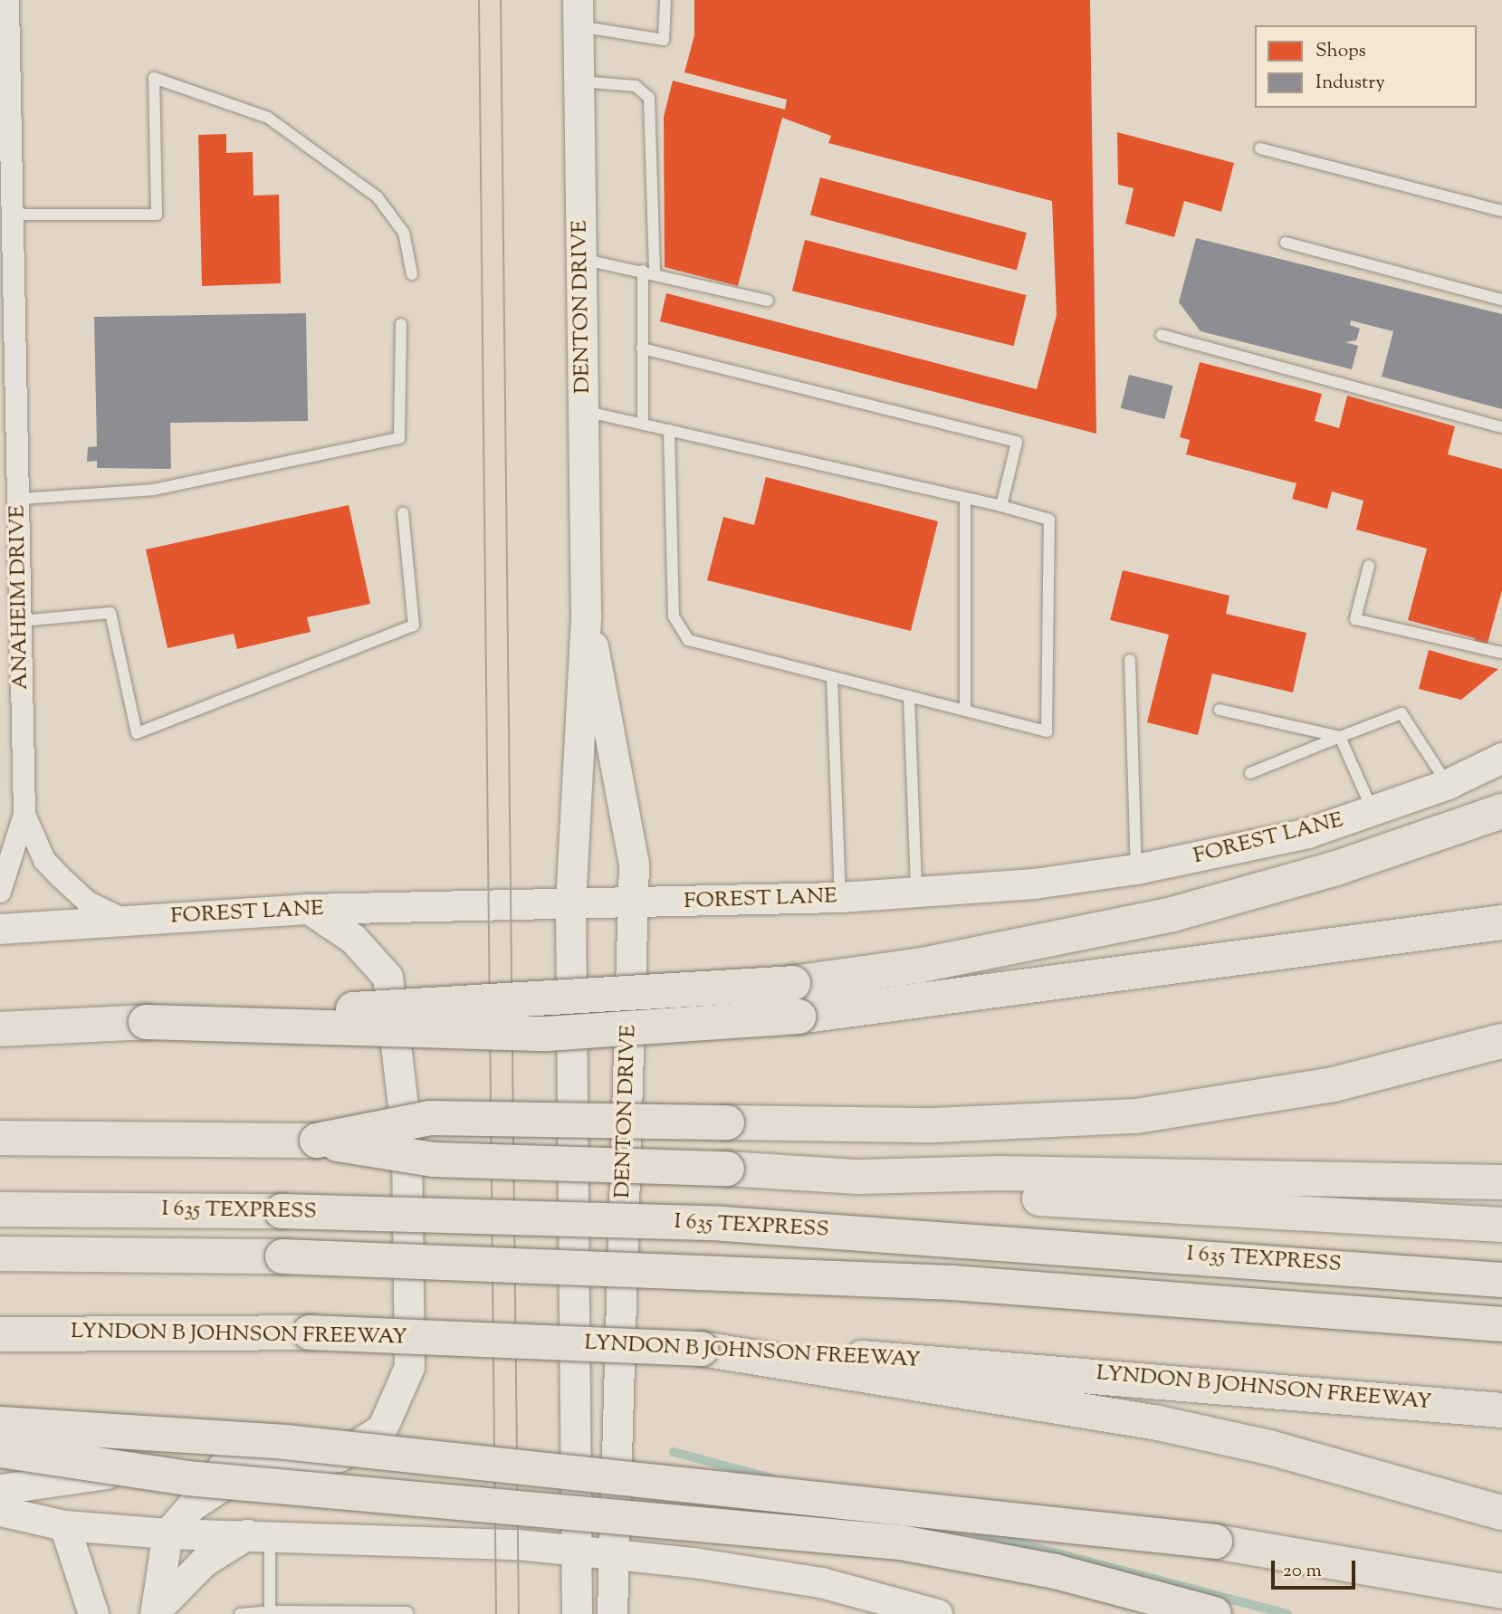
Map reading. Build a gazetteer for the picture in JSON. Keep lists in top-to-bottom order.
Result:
{
  "streets": {
    "highway": ["I 635 TEXPRESS", "LYNDON B JOHNSON FREEWAY"],
    "main road": ["DENTON DRIVE", "FOREST LANE"],
    "street": ["ANAHEIM DRIVE"]
  },
  "crossings": [
    ["DENTON DRIVE", "FOREST LANE"],
    ["ANAHEIM DRIVE", "FOREST LANE"]
  ],
  "legend": ["Shops", "Industry"],
  "scale_bar": "20 m"
}
